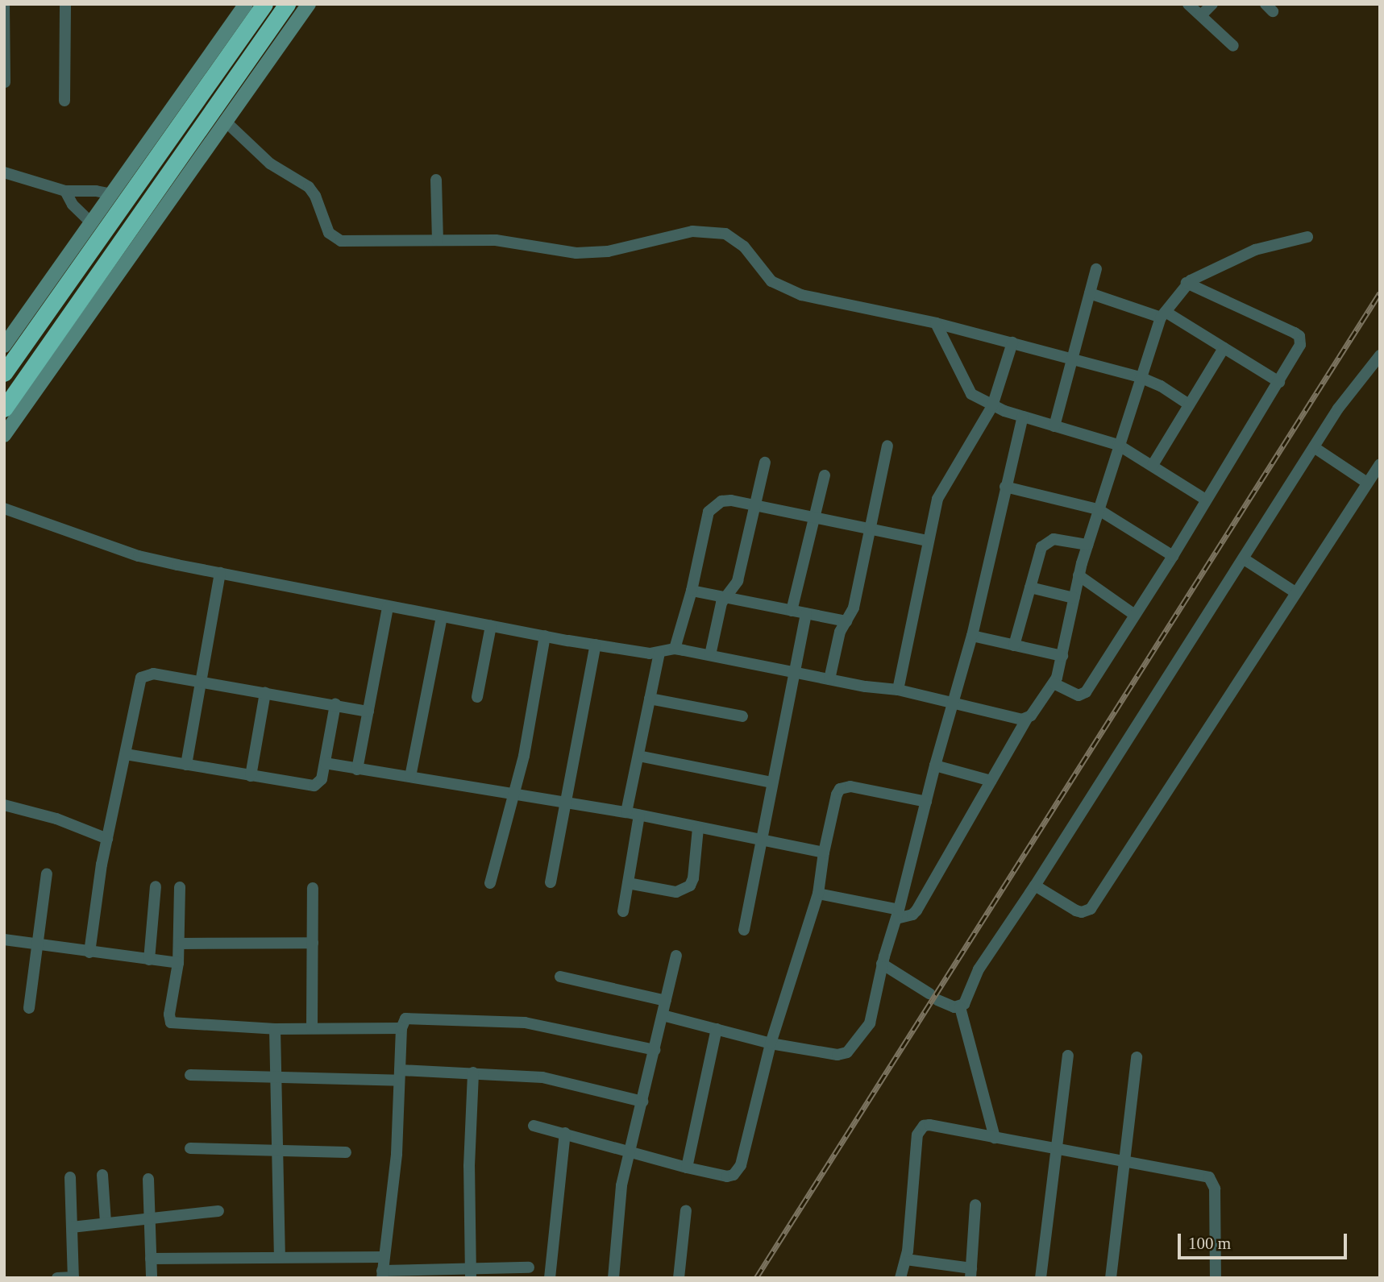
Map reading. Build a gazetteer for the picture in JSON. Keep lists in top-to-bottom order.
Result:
{
  "scale_bar": "100 m"
}
